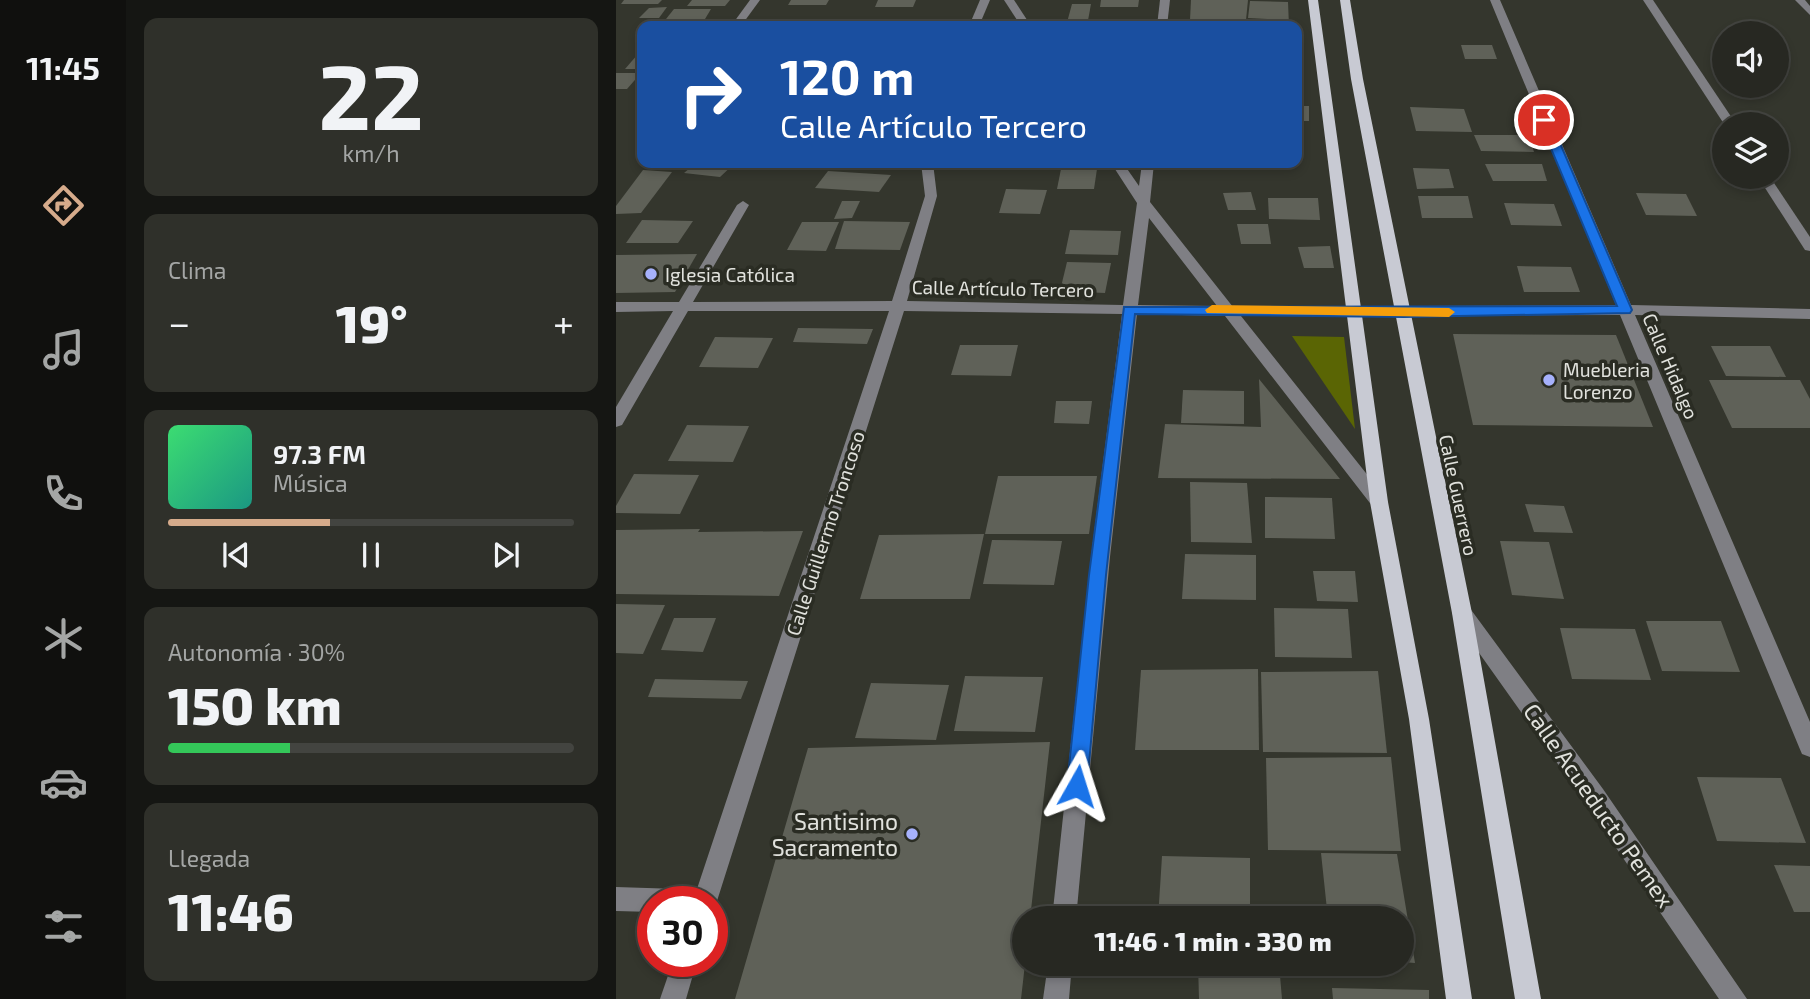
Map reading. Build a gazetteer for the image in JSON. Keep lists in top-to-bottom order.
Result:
{
  "streets": {
    "main road": ["Calle Guerrero"],
    "street": [
      "Calle Artículo Tercero",
      "Calle Hidalgo",
      "Calle Guillermo Troncoso",
      "Calle Acueducto Pemex"
    ]
  },
  "crossings": [
    ["Calle Artículo Tercero", "Calle Hidalgo"],
    ["Calle Artículo Tercero", "Calle Guerrero"],
    ["Calle Artículo Tercero", "Calle Guillermo Troncoso"],
    ["Calle Guerrero", "Calle Acueducto Pemex"]
  ],
  "places": ["Iglesia Católica", "Muebleria Lorenzo", "Santisimo Sacramento"],
  "page": {
    "tabs": "11:45",
    "tile": [
      ["22", "km/h"],
      "Clima",
      ["Autonomía · 30%", "150 km"],
      ["Llegada", "11:46"]
    ],
    "turn": ["120 m", "Calle Artículo Tercero"],
    "heat": ["−", "19°", "+"],
    "song": ["97.3 FM", "Música"],
    "limit": "30",
    "trip": "11:46 · 1 min · 330 m"
  }
}
